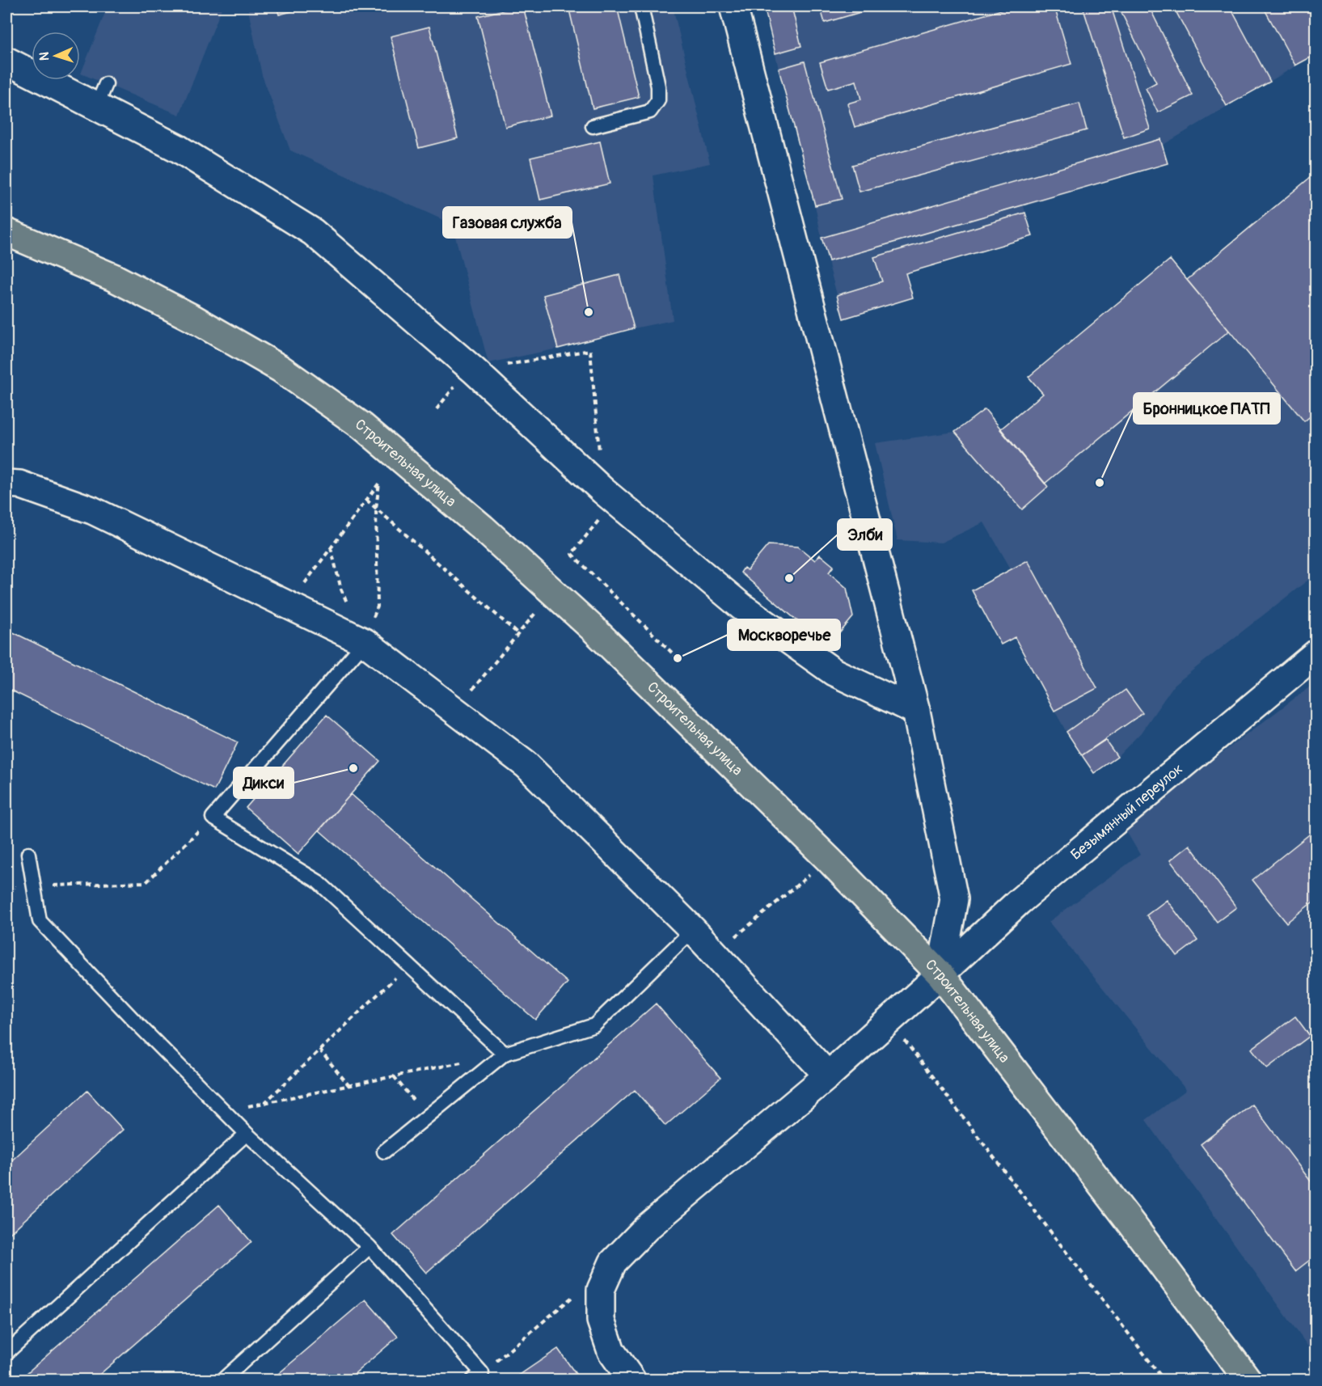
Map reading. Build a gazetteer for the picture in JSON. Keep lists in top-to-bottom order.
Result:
{
  "streets": {
    "highway": ["Строительная улица"],
    "street": ["Безымянный переулок"]
  },
  "crossings": [
    ["Строительная улица", "Безымянный переулок"]
  ],
  "places": [
    "Газовая служба",
    "Бронницкое ПАТП",
    "Элби",
    "Москворечье",
    "Дикси"
  ],
  "north": "left"
}
